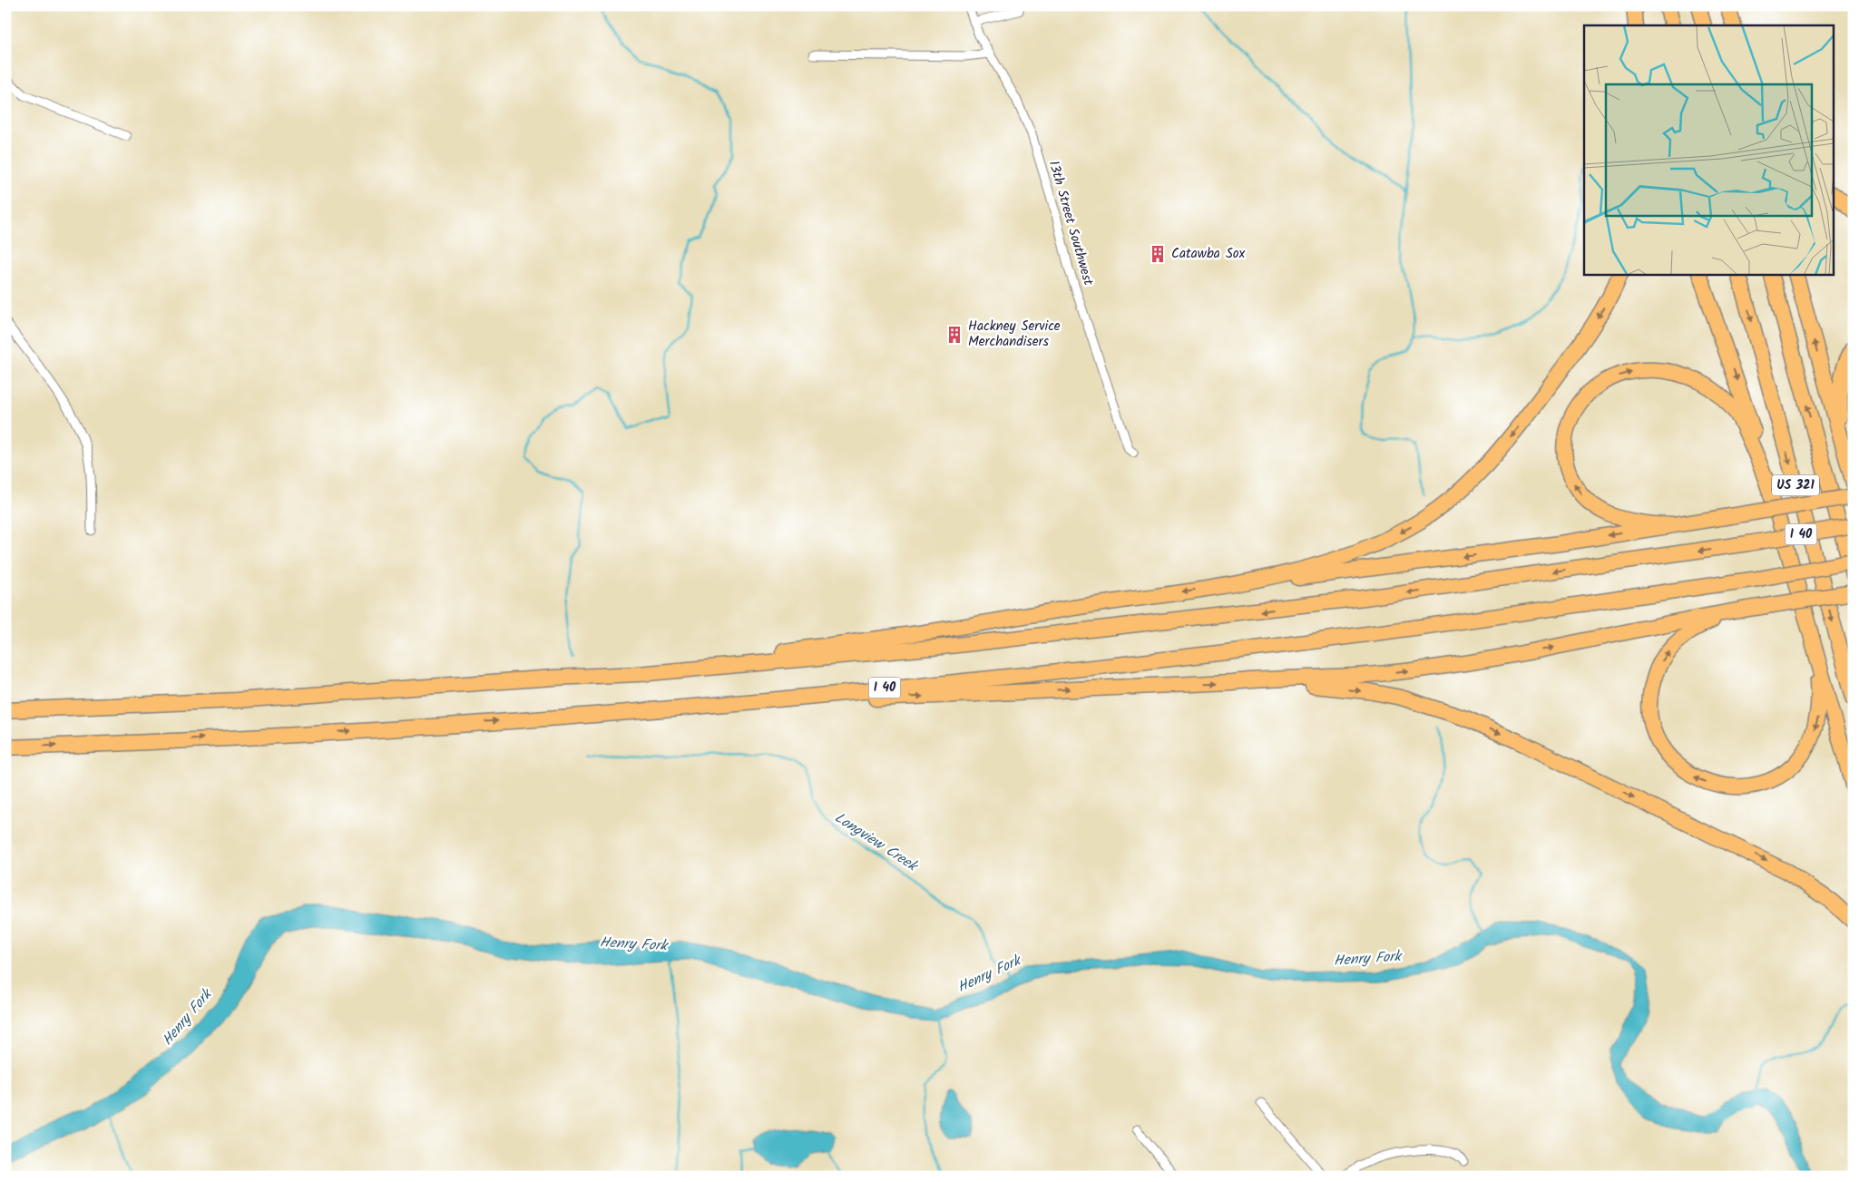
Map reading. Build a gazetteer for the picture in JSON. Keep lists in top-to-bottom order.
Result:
{
  "streets": {
    "highway": ["US 321", "I 40"],
    "street": ["13th Street Southwest"]
  },
  "water": ["Longview Creek", "Henry Fork"],
  "places": {
    "building": ["Catawba Sox", "Hackney Service Merchandisers"]
  }
}
